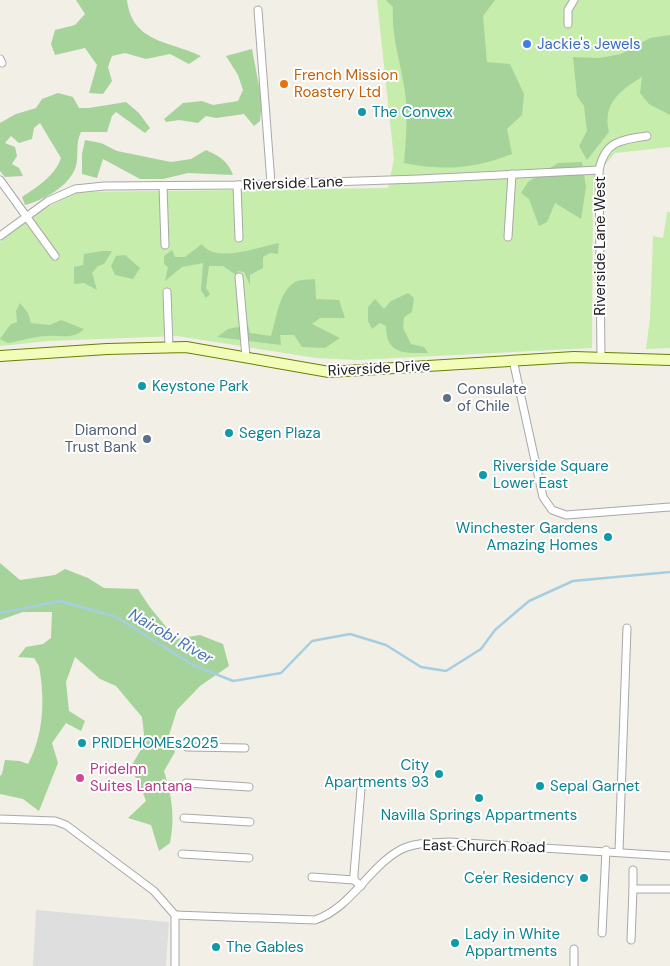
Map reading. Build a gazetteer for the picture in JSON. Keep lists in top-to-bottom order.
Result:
{
  "streets": {
    "street": [
      "Riverside Lane",
      "Riverside Lane West",
      "Riverside Drive",
      "East Church Road"
    ]
  },
  "crossings": [
    ["Riverside Lane", "Riverside Lane West"],
    ["Riverside Lane West", "Riverside Drive"]
  ],
  "water": ["Nairobi River"],
  "places": [
    "Jackie's Jewels",
    "French Mission Roastery Ltd",
    "The Convex",
    "Keystone Park",
    "Consulate of Chile",
    "Segen Plaza",
    "Diamond Trust Bank",
    "Riverside Square Lower East",
    "Winchester Gardens Amazing Homes",
    "PRIDEHOMEs2025",
    "City Apartments 93",
    "PrideInn Suites Lantana",
    "Sepal Garnet",
    "Navilla Springs Appartments",
    "Ce'er Residency",
    "Lady in White Appartments",
    "The Gables"
  ]
}
